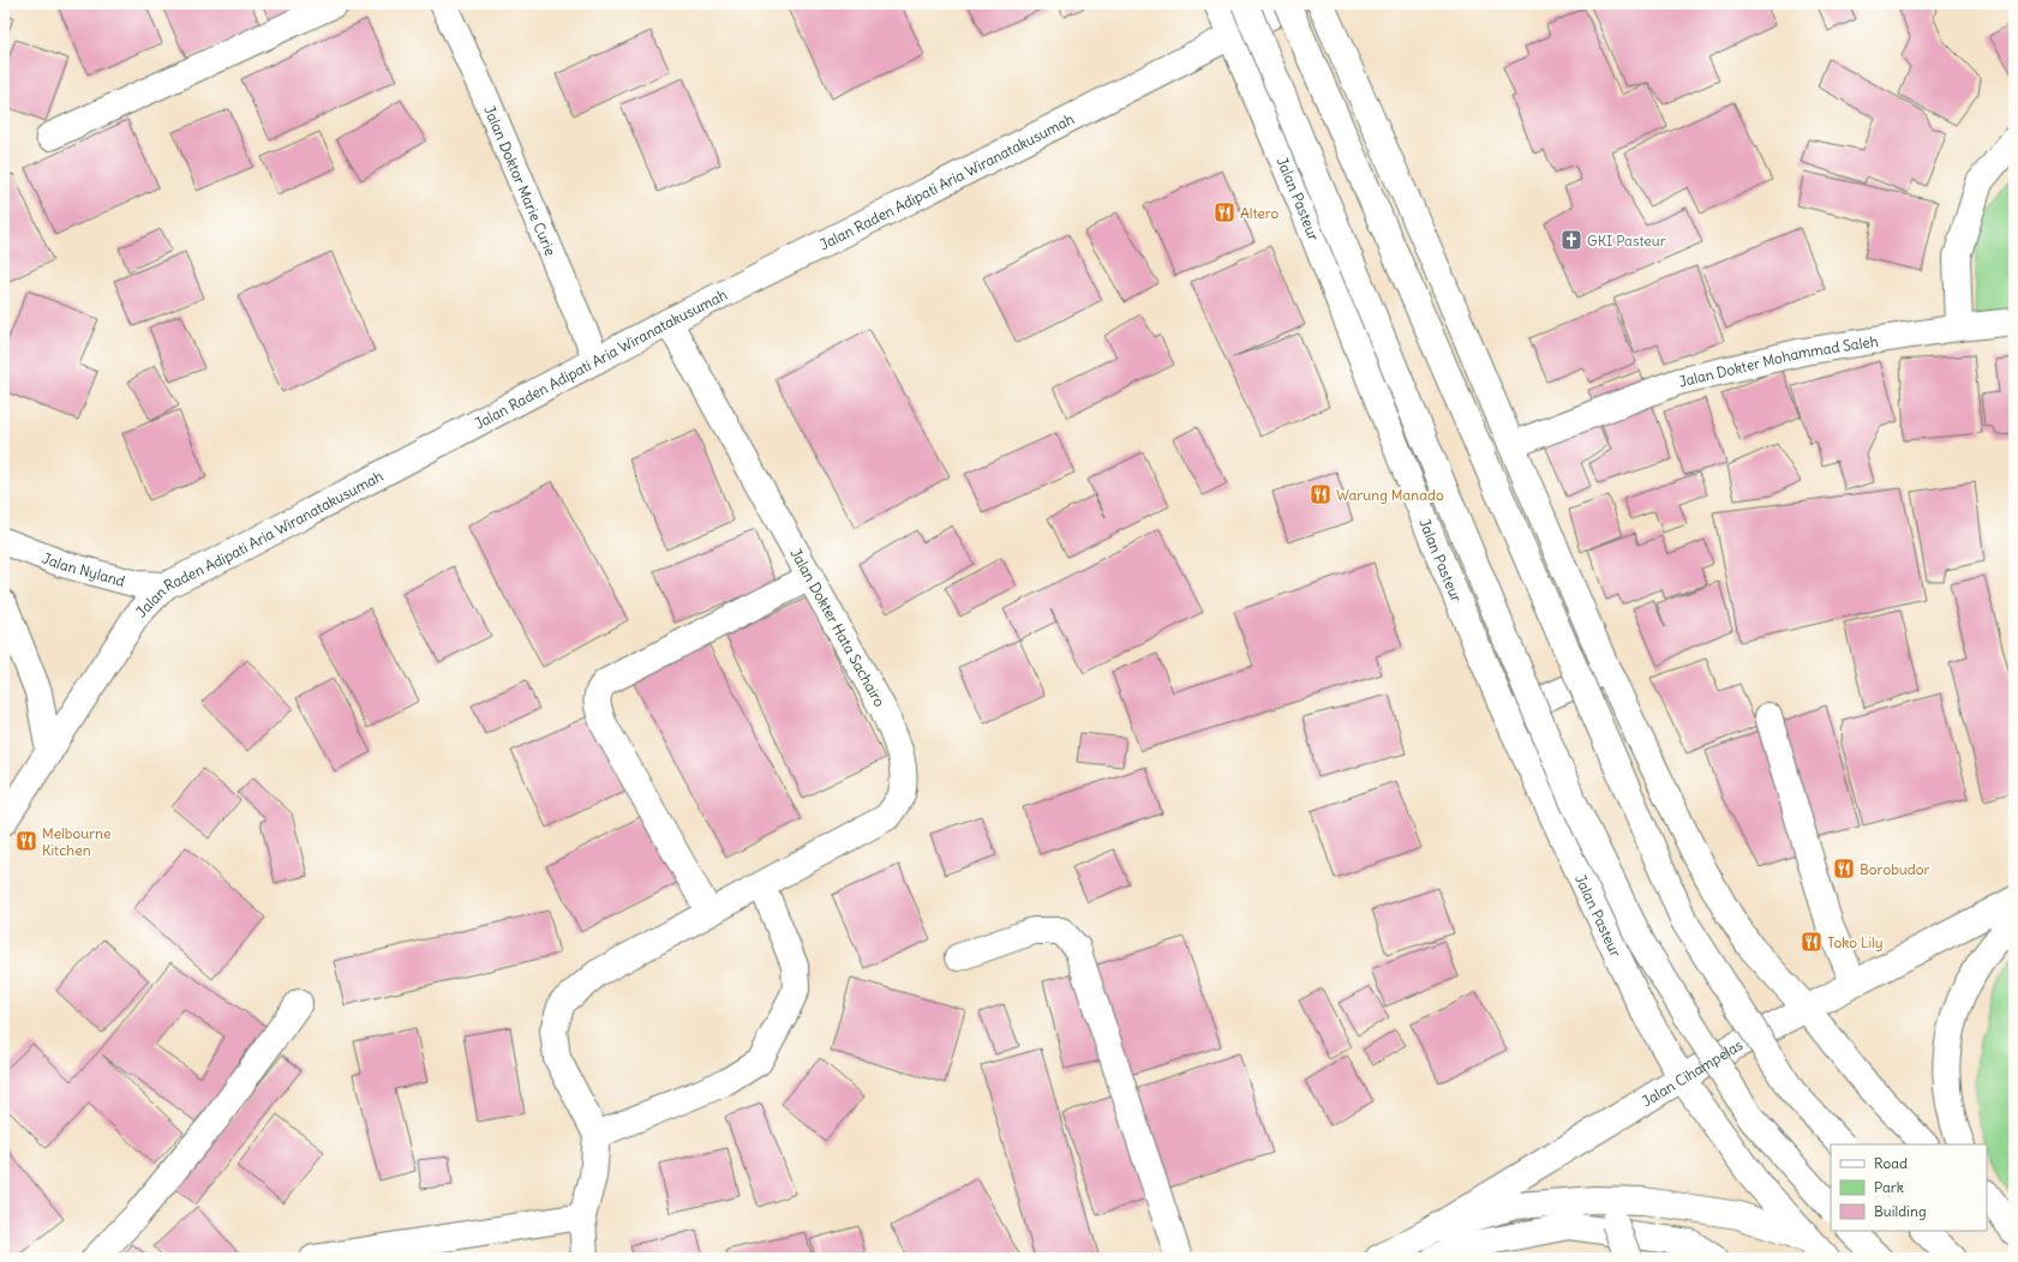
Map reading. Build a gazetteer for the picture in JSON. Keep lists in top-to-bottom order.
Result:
{
  "streets": {
    "main road": [
      "Jalan Doktor Marie Curie",
      "Jalan Raden Adipati Aria Wiranatakusumah",
      "Jalan Pasteur",
      "Jalan Dokter Mohammad Saleh",
      "Jalan Nyland",
      "Jalan Dokter Hata Sachairo",
      "Jalan Cihampelas"
    ]
  },
  "crossings": [
    ["Jalan Doktor Marie Curie", "Jalan Raden Adipati Aria Wiranatakusumah"],
    ["Jalan Raden Adipati Aria Wiranatakusumah", "Jalan Pasteur"],
    ["Jalan Raden Adipati Aria Wiranatakusumah", "Jalan Nyland"],
    ["Jalan Raden Adipati Aria Wiranatakusumah", "Jalan Dokter Hata Sachairo"],
    ["Jalan Pasteur", "Jalan Cihampelas"]
  ],
  "places": {
    "restaurant": [
      "Altero",
      "Warung Manado",
      "Melbourne Kitchen",
      "Borobudor",
      "Toko Lily"
    ],
    "church": ["GKI Pasteur"]
  },
  "legend": ["Road", "Park", "Building"]
}
